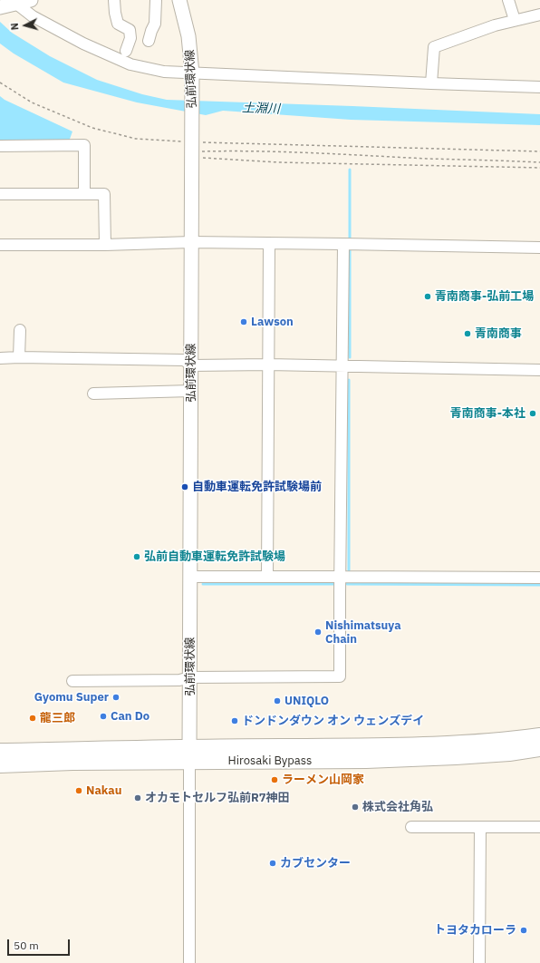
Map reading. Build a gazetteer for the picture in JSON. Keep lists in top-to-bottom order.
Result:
{
  "streets": {
    "highway": ["Hirosaki Bypass"],
    "main road": ["弘前環状線"]
  },
  "crossings": [
    ["弘前環状線", "Hirosaki Bypass"]
  ],
  "water": ["土淵川"],
  "places": [
    "青南商事-弘前工場",
    "Lawson",
    "青南商事",
    "青南商事-本社",
    "自動車運転免許試験場前",
    "弘前自動車運転免許試験場",
    "Nishimatsuya Chain",
    "Gyomu Super",
    "UNIQLO",
    "Can Do",
    "龍三郎",
    "ドンドンダウン オン ウェンズデイ",
    "ラーメン山岡家",
    "Nakau",
    "オカモトセルフ弘前R7神田",
    "株式会社角弘",
    "カブセンター",
    "トヨタカローラ"
  ],
  "scale_bar": "50 m",
  "north": "left"
}
